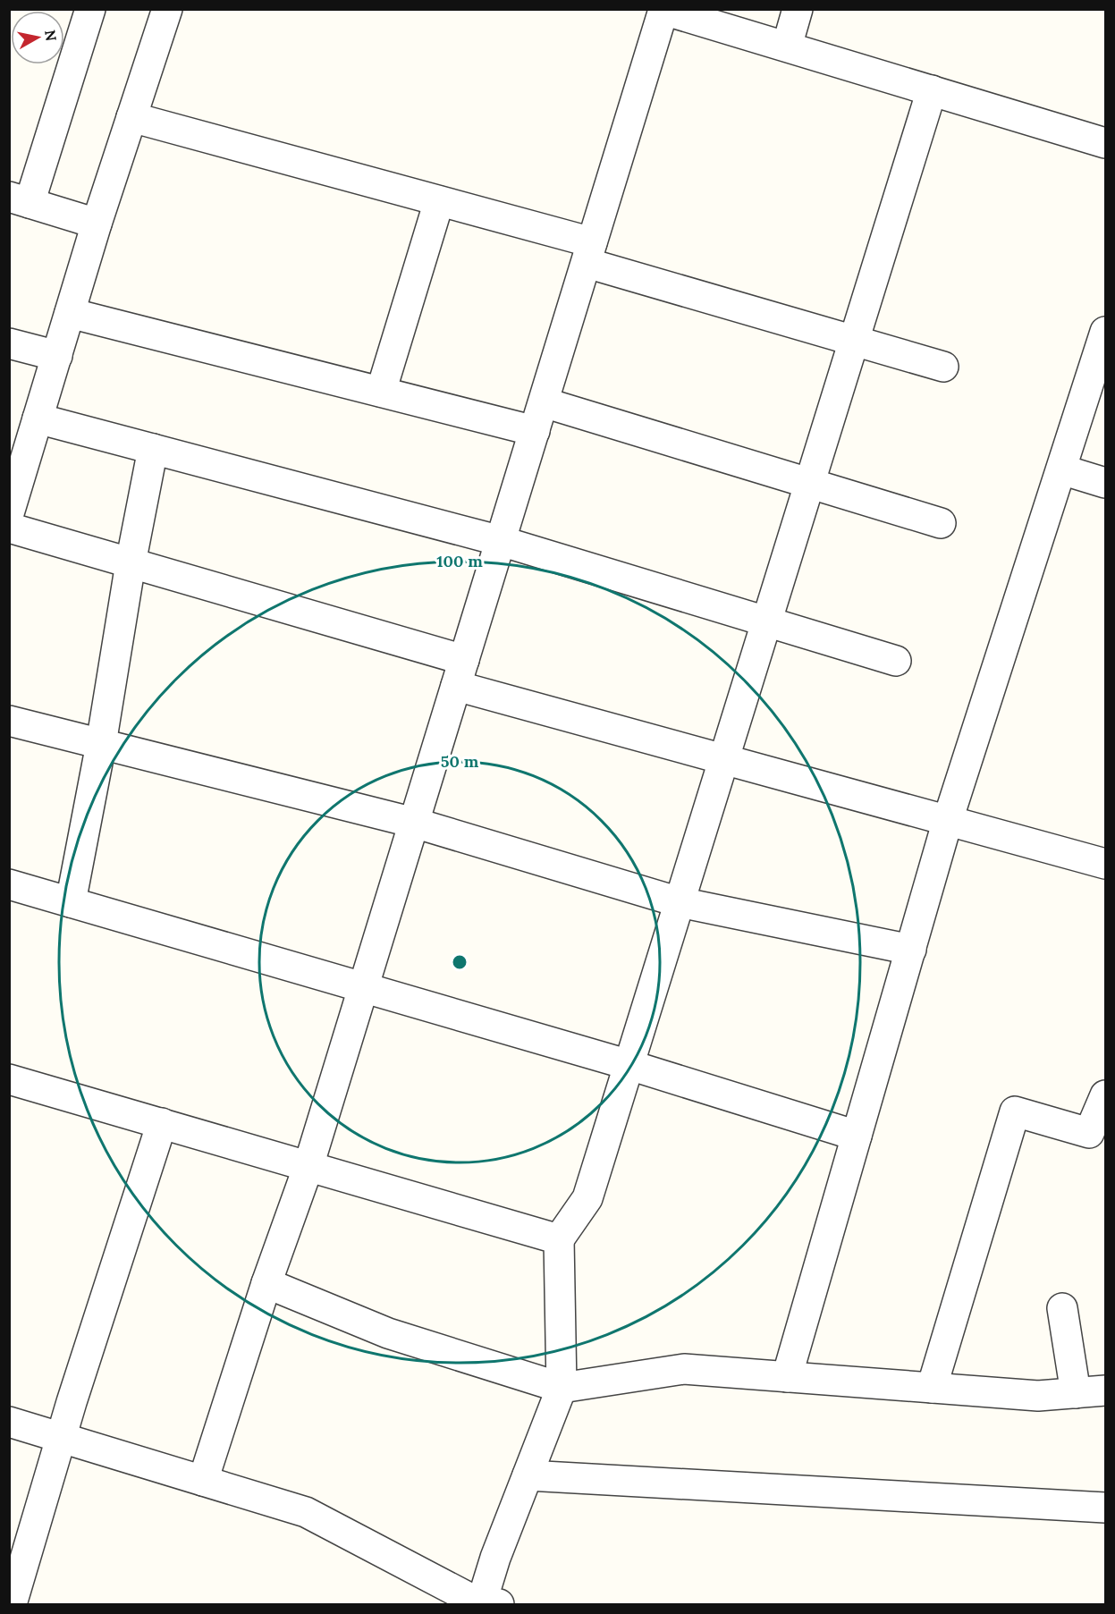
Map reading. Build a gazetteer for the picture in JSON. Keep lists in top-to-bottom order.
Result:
{
  "north": "right",
  "rings": ["100 m", "50 m"]
}
